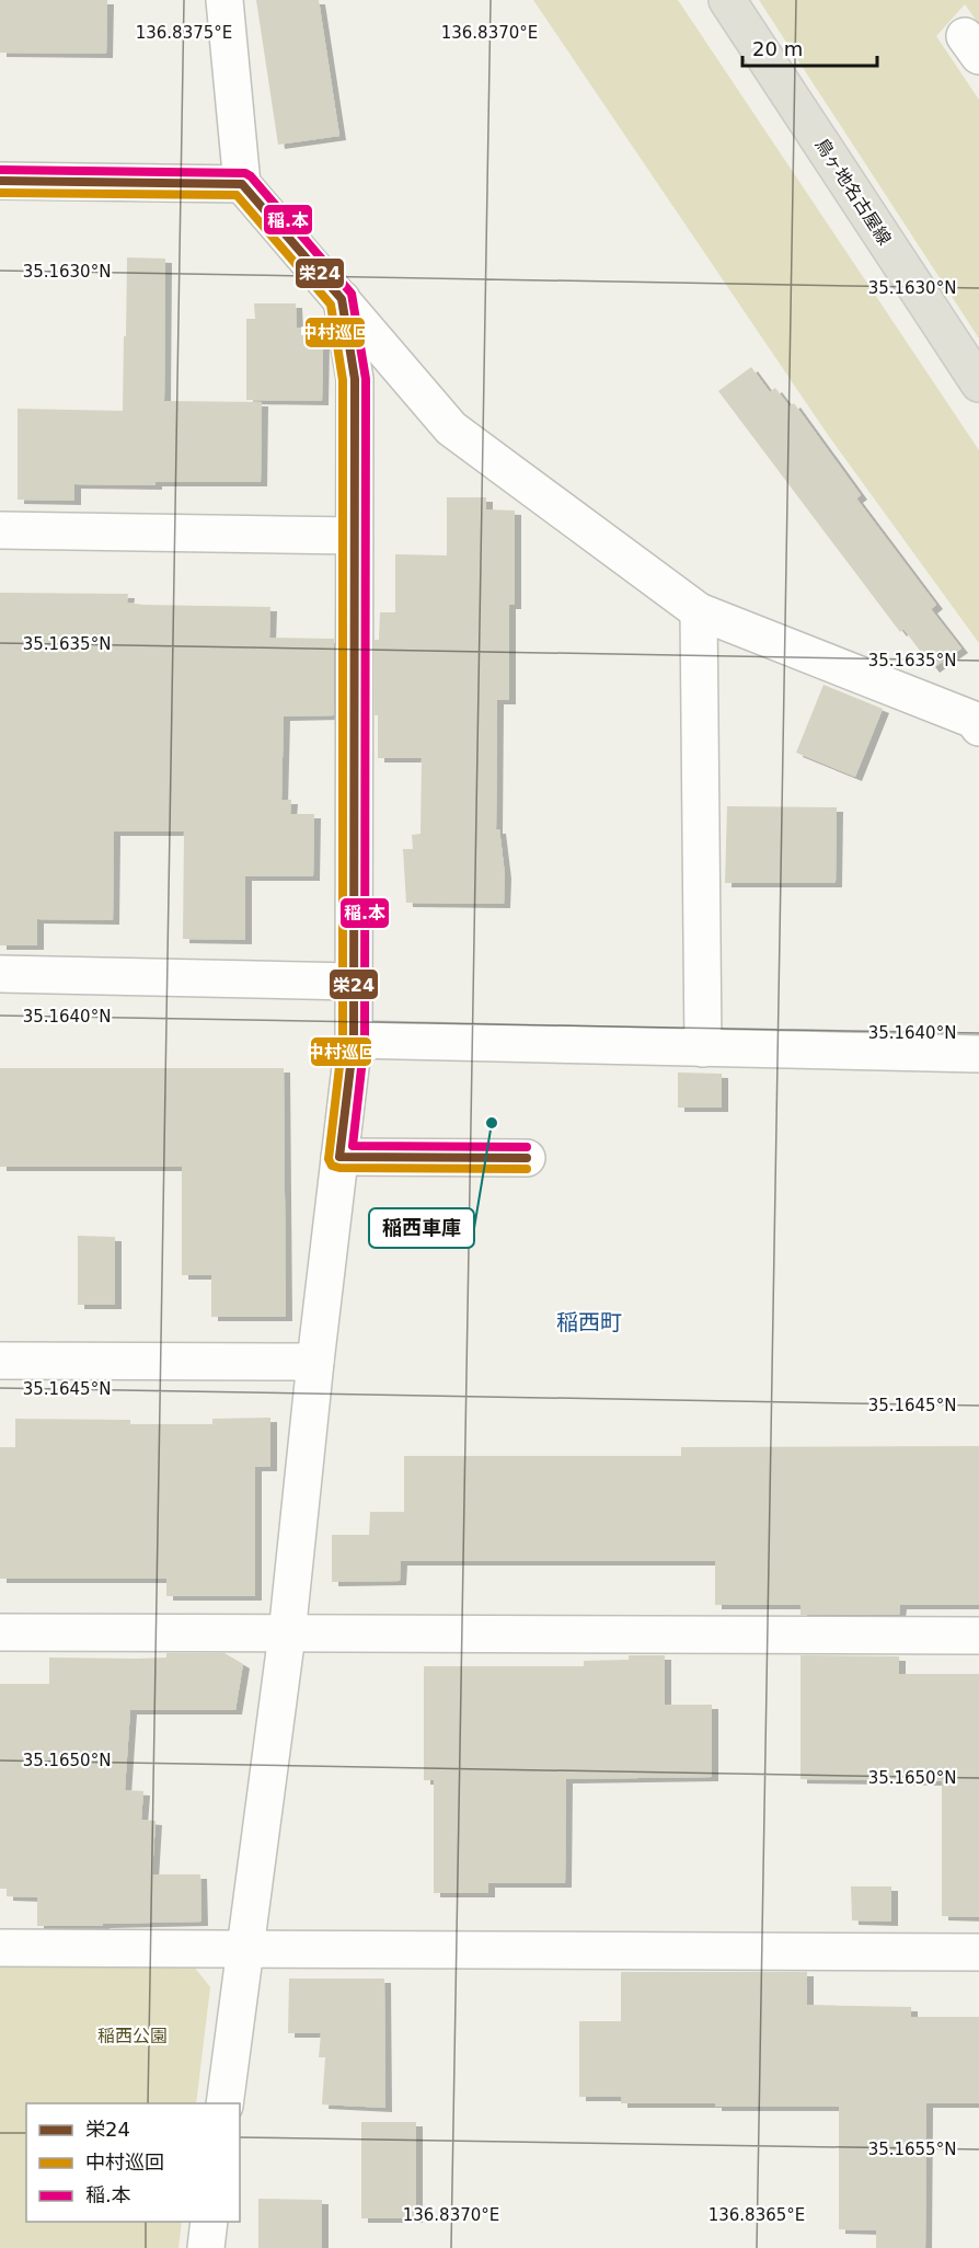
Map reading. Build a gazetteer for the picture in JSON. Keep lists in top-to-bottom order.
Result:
{
  "streets": {
    "main road": ["鳥ヶ地名古屋線"]
  },
  "districts": ["稲西町"],
  "parks": ["稲西公園"],
  "places": ["稲西車庫"],
  "lines": ["transit line 稲.本", "transit line 栄24", "transit line 中村巡回"],
  "legend": ["栄24", "中村巡回", "稲.本"],
  "scale_bar": "20 m",
  "coordinates": [
    "136.8375°E",
    "136.8370°E",
    "35.1630°N",
    "35.1635°N",
    "35.1640°N",
    "35.1645°N",
    "35.1650°N",
    "35.1655°N",
    "136.8365°E"
  ]
}
